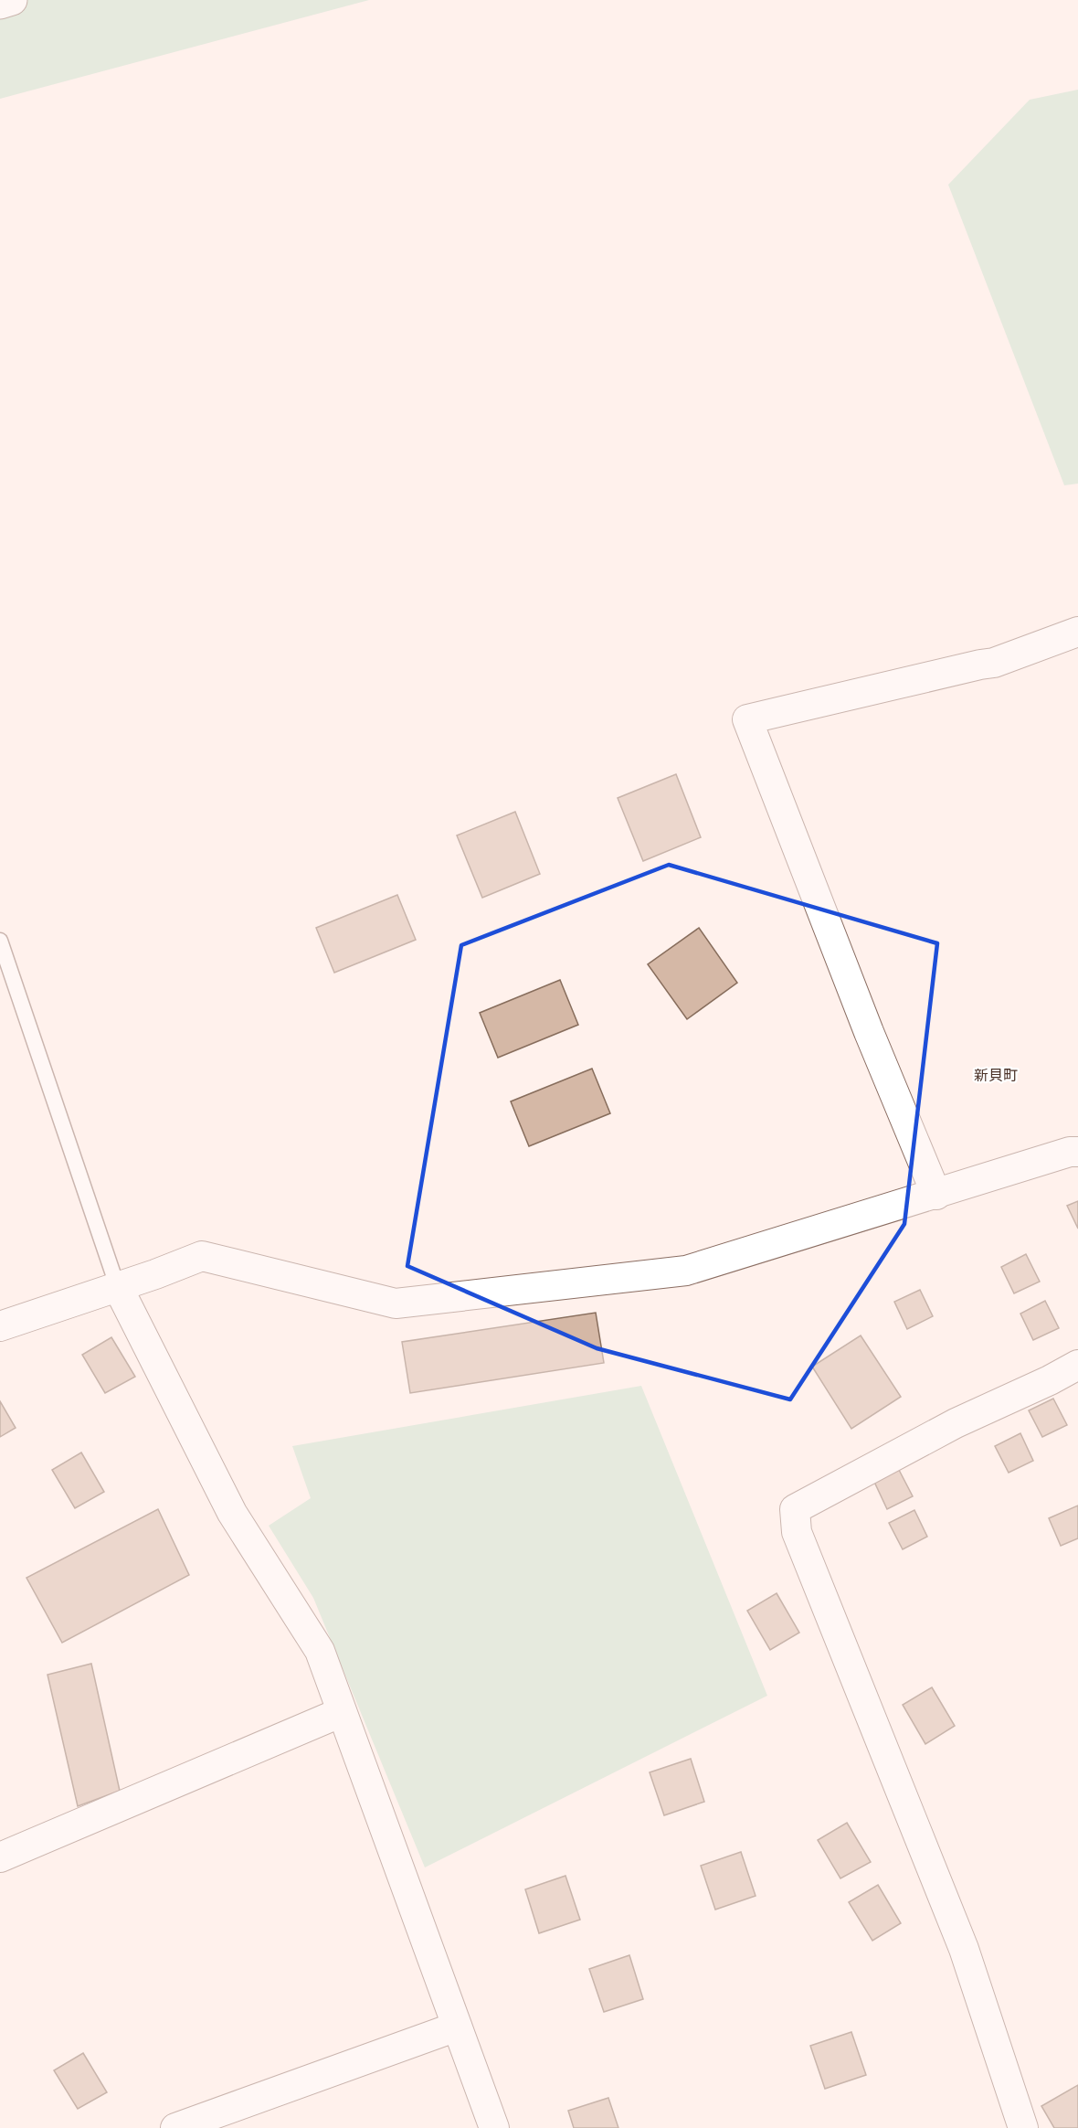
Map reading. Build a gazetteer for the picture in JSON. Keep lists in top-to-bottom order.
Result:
{
  "districts": ["新貝町"]
}
